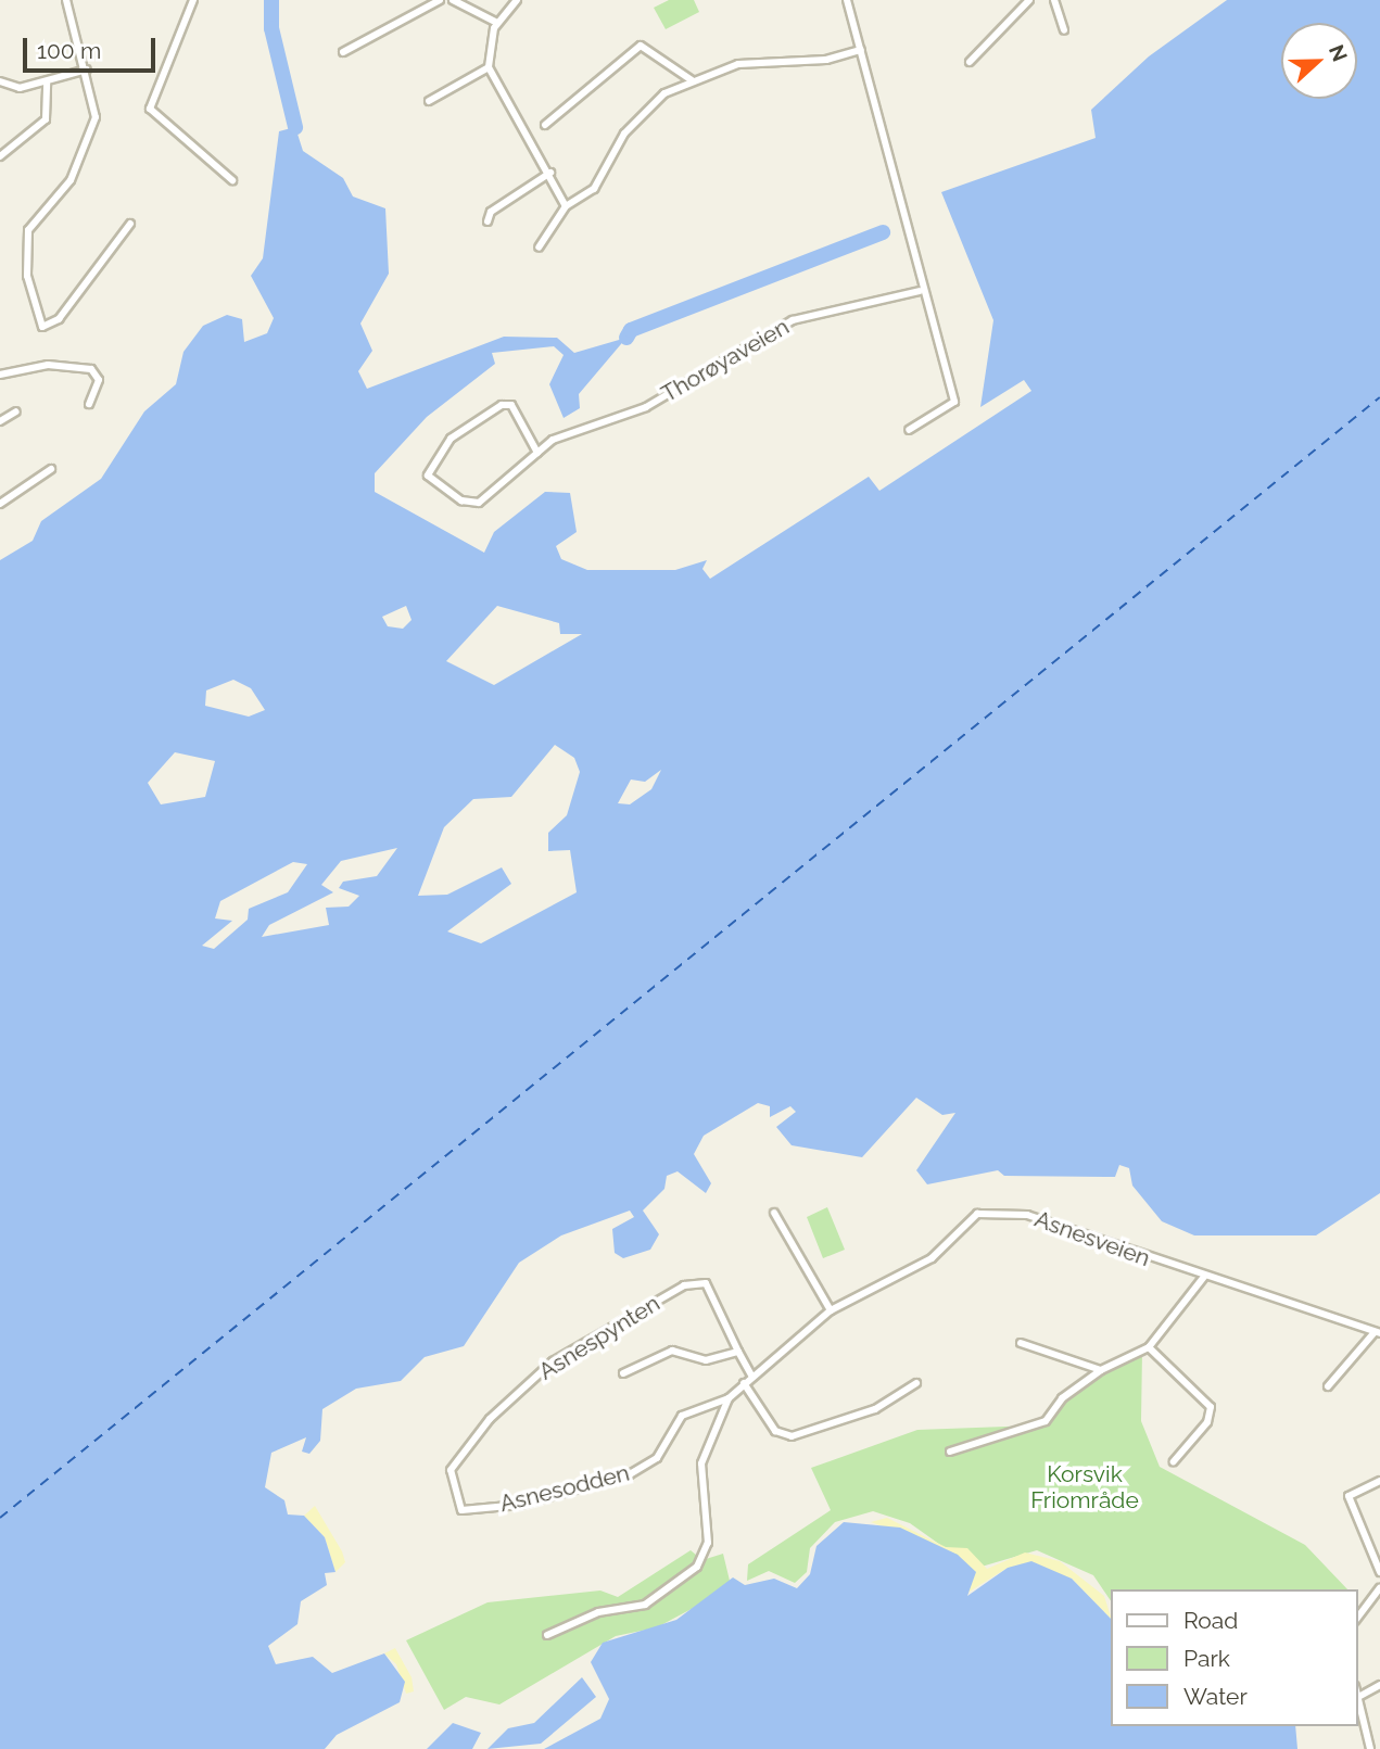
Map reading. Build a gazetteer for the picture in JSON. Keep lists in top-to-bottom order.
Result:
{
  "streets": {
    "street": [
      "Thorøyaveien",
      "Asnesveien",
      "Asnespynten",
      "Asnesodden"
    ]
  },
  "crossings": [
    ["Asnesveien", "Asnespynten"],
    ["Asnesveien", "Asnesodden"],
    ["Asnespynten", "Asnesodden"]
  ],
  "parks": ["Korsvik Friområde"],
  "legend": ["Road", "Park", "Water"],
  "scale_bar": "100 m",
  "north": "right"
}
